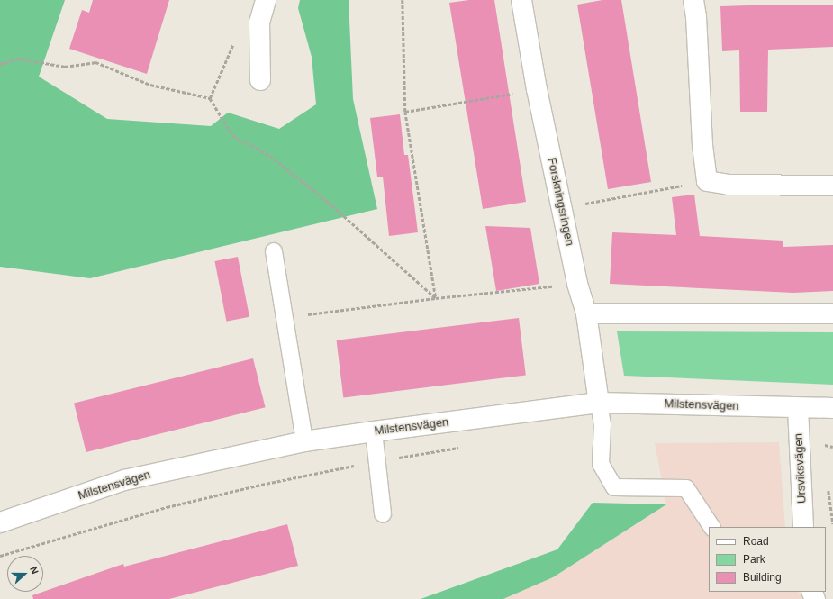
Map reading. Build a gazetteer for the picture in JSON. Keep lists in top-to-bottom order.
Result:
{
  "streets": {
    "street": ["Forskningsringen", "Milstensvägen", "Ursviksvägen"]
  },
  "crossings": [
    ["Forskningsringen", "Milstensvägen"],
    ["Milstensvägen", "Ursviksvägen"]
  ],
  "legend": ["Road", "Park", "Building"],
  "north": "right"
}
